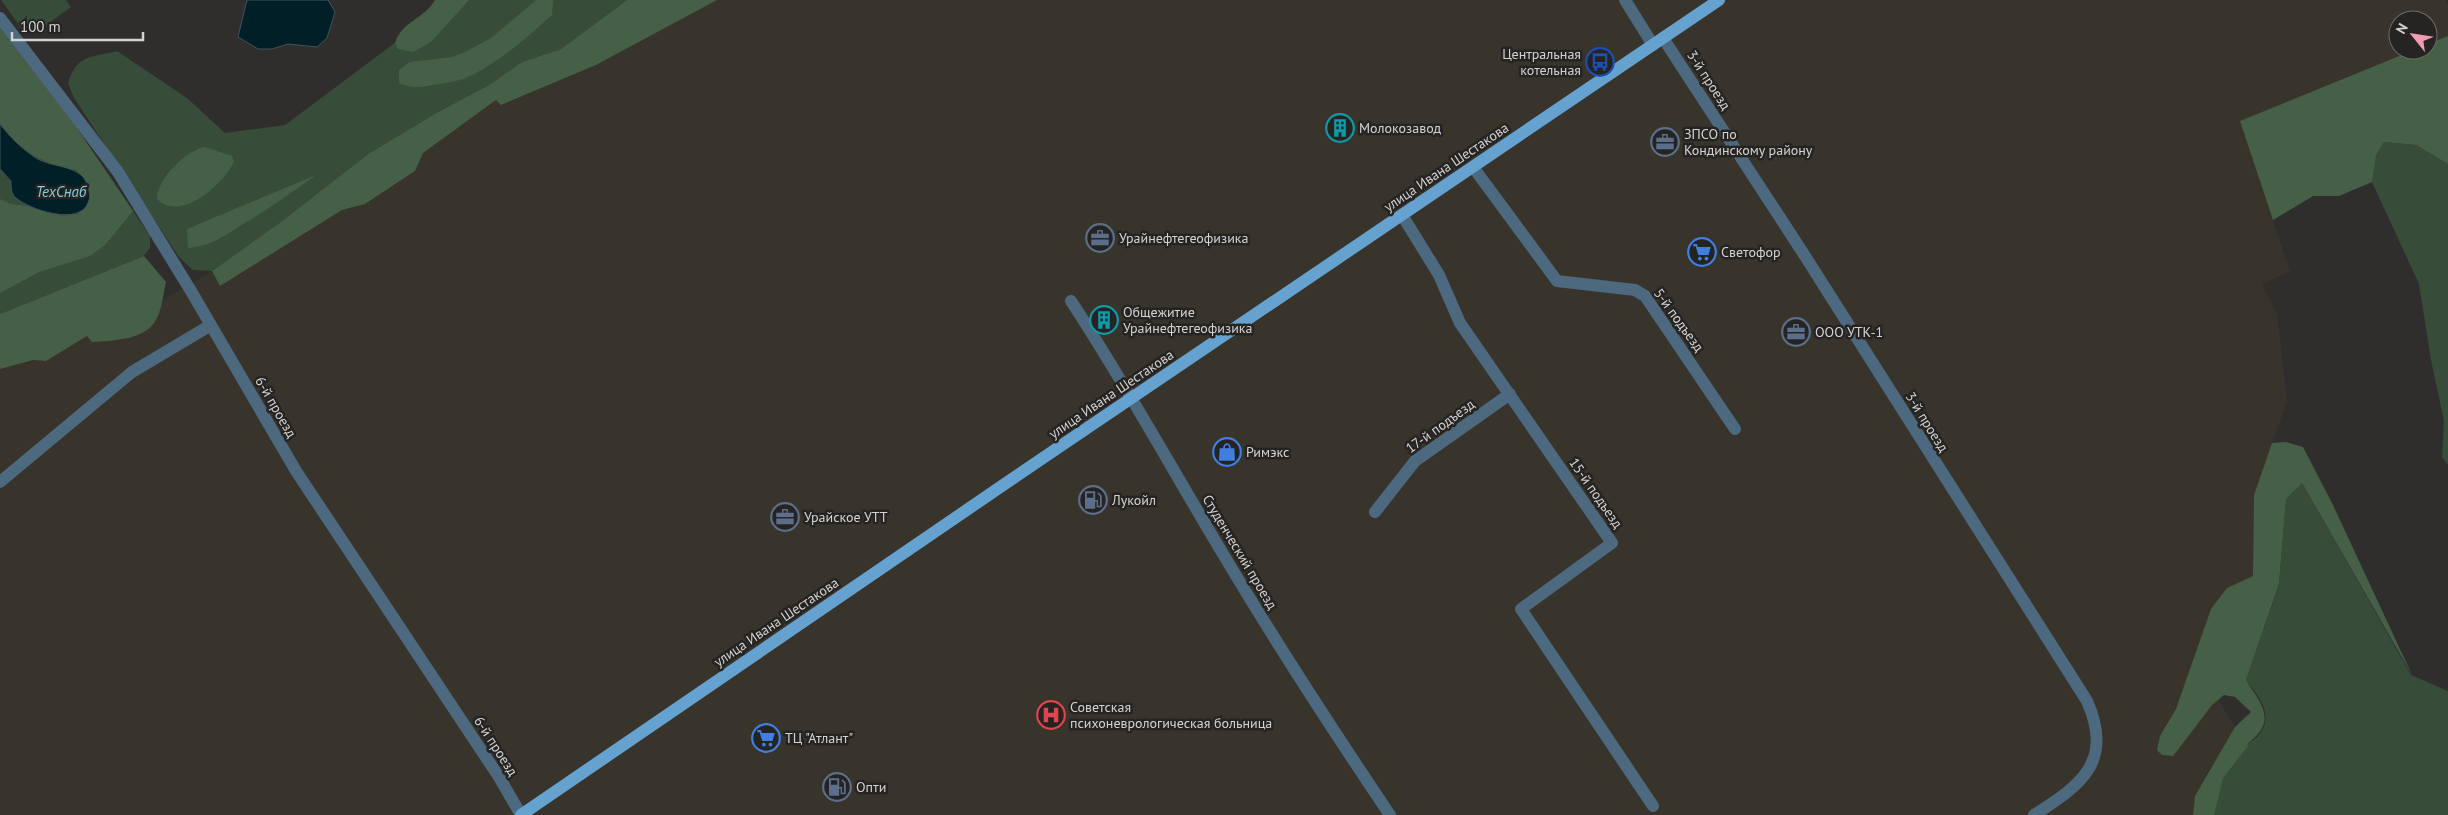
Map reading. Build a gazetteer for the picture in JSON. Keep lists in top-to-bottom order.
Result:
{
  "streets": {
    "main road": ["улица Ивана Шестакова"],
    "street": [
      "3-й проезд",
      "5-й подъезд",
      "6-й проезд",
      "17-й подъезд",
      "15-й подъезд",
      "Студенческий проезд"
    ]
  },
  "crossings": [
    ["3-й проезд", "улица Ивана Шестакова"],
    ["улица Ивана Шестакова", "5-й подъезд"],
    ["улица Ивана Шестакова", "6-й проезд"],
    ["улица Ивана Шестакова", "15-й подъезд"],
    ["улица Ивана Шестакова", "Студенческий проезд"],
    ["17-й подъезд", "15-й подъезд"]
  ],
  "water": ["ТехСнаб"],
  "places": {
    "bus stop": ["Центральная котельная"],
    "building": ["Молокозавод", "Общежитие Урайнефтегеофизика"],
    "office": [
      "ЗПСО по Кондинскому району",
      "Урайнефтегеофизика",
      "ООО УТК-1",
      "Урайское УТТ"
    ],
    "supermarket": ["Светофор", "ТЦ \"Атлант\""],
    "shop": ["Римэкс"],
    "fuel station": ["Лукойл", "Опти"],
    "hospital": ["Советская психоневрологическая больница"]
  },
  "scale_bar": "100 m",
  "north": "top left"
}
